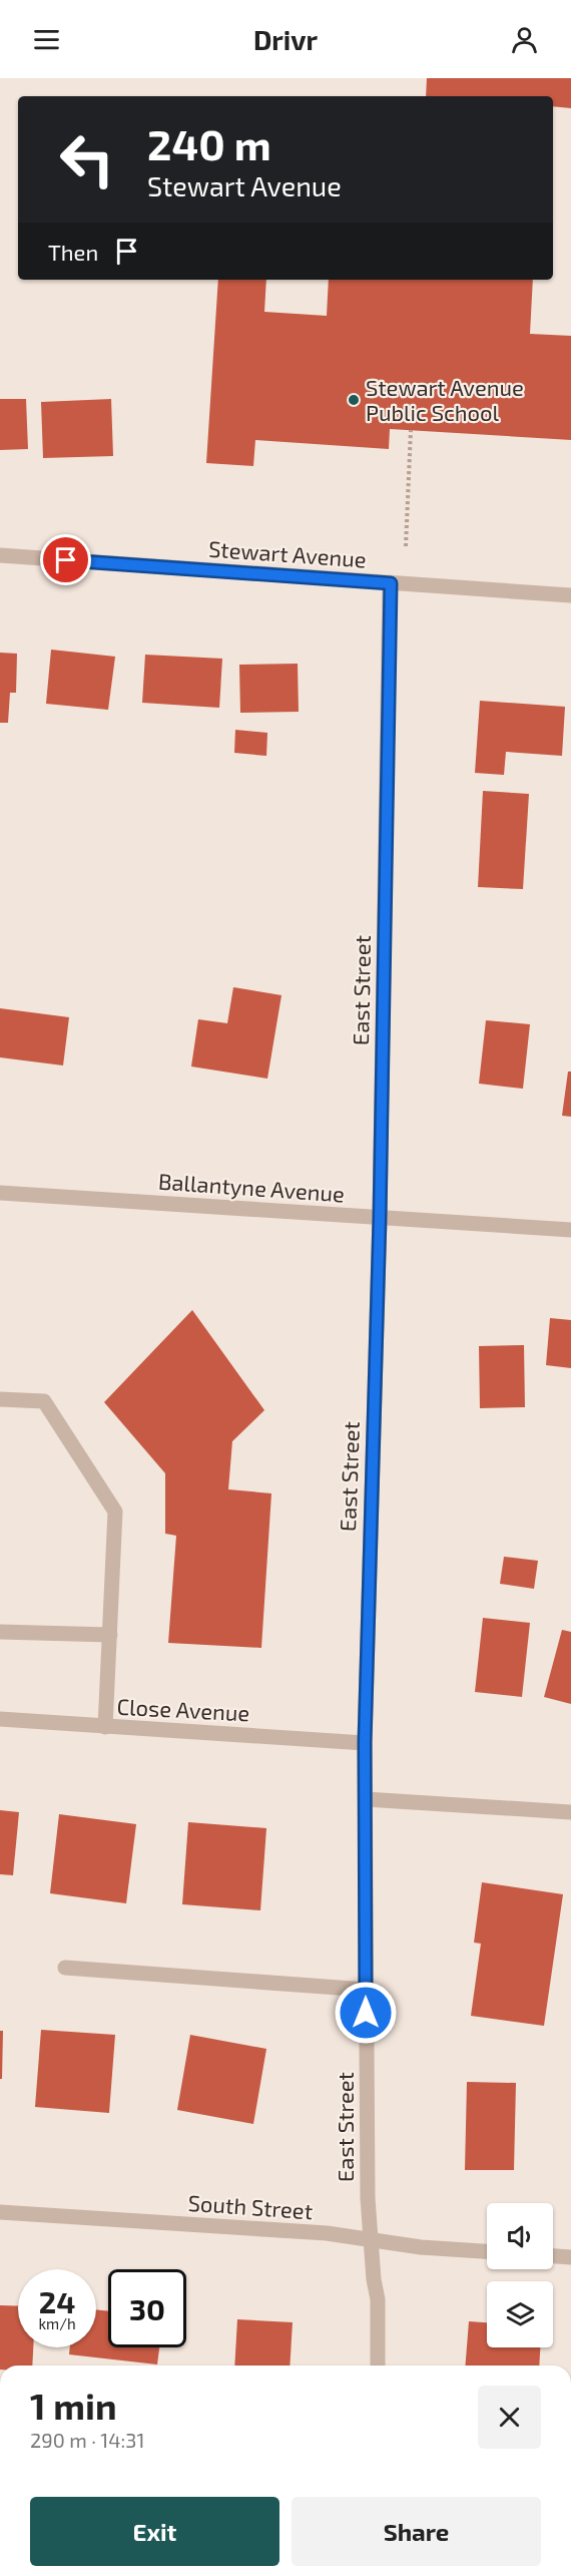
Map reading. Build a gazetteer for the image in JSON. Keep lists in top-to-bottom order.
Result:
{
  "streets": {
    "street": [
      "Stewart Avenue",
      "East Street",
      "Ballantyne Avenue",
      "Close Avenue",
      "South Street"
    ]
  },
  "crossings": [
    ["Stewart Avenue", "East Street"],
    ["East Street", "Ballantyne Avenue"],
    ["East Street", "Close Avenue"],
    ["East Street", "South Street"]
  ],
  "places": ["Stewart Avenue Public School"],
  "page": {
    "header": "Drivr",
    "turn": ["240 m", "Stewart Avenue"],
    "then": "Then",
    "speed": "24 km/h",
    "limit": "30",
    "heading": ["1 min", "290 m · 14:31"],
    "buttons": ["Exit", "Share"]
  }
}
